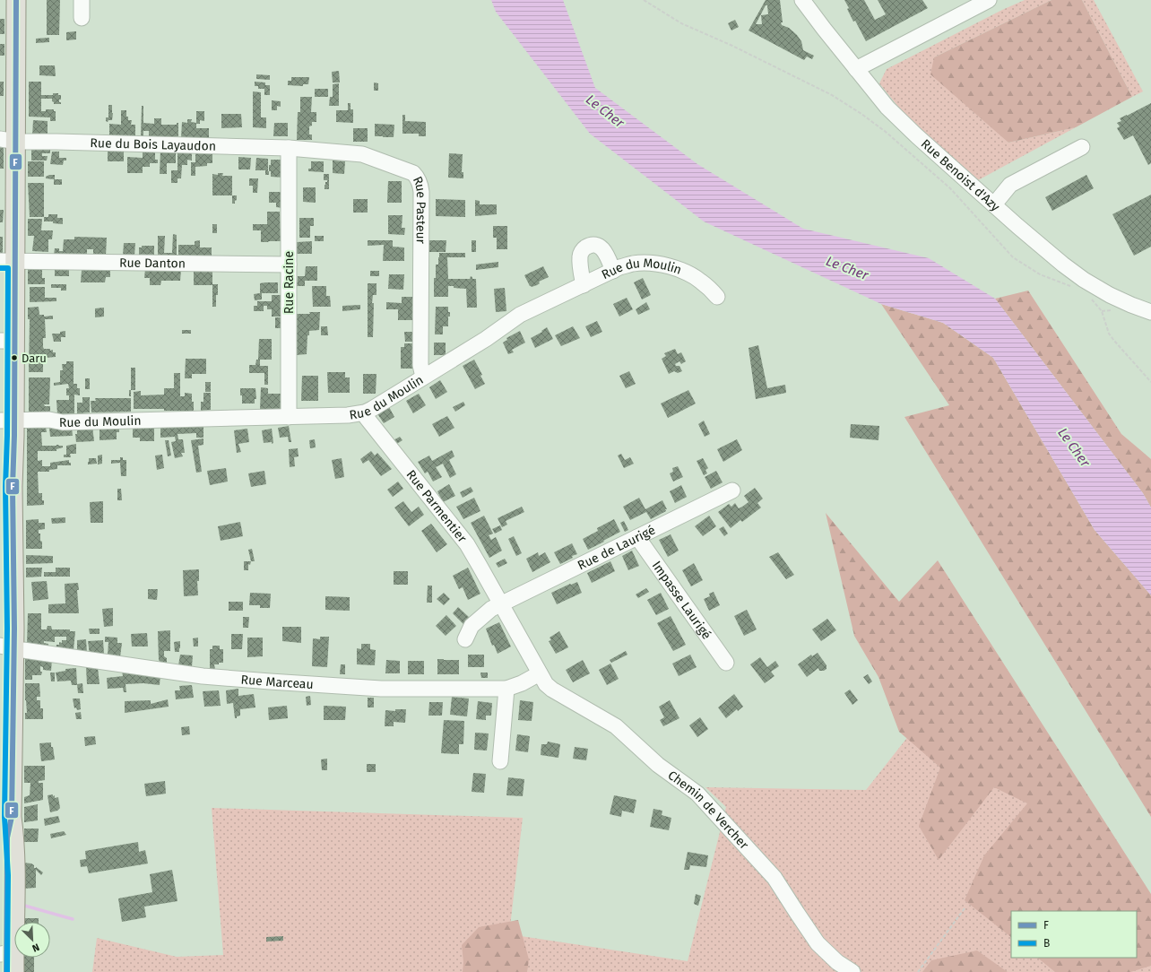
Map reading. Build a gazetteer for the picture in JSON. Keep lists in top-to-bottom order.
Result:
{
  "streets": {
    "street": [
      "Rue du Bois Layaudon",
      "Rue Benoist d'Azy",
      "Rue Pasteur",
      "Rue Danton",
      "Rue du Moulin",
      "Rue Racine",
      "Rue Parmentier",
      "Rue de Laurigé",
      "Impasse Laurigé",
      "Rue Marceau",
      "Chemin de Vercher"
    ]
  },
  "crossings": [
    ["Rue du Bois Layaudon", "Rue Pasteur"],
    ["Rue du Bois Layaudon", "Rue Racine"],
    ["Rue Pasteur", "Rue du Moulin"],
    ["Rue Pasteur", "Rue Racine"],
    ["Rue Danton", "Rue Racine"],
    ["Rue du Moulin", "Rue Racine"],
    ["Rue du Moulin", "Rue Parmentier"],
    ["Rue Parmentier", "Rue de Laurigé"],
    ["Rue Parmentier", "Rue Marceau"],
    ["Rue Parmentier", "Chemin de Vercher"],
    ["Rue de Laurigé", "Impasse Laurigé"],
    ["Rue Marceau", "Chemin de Vercher"]
  ],
  "water": ["Le Cher"],
  "places": ["Daru"],
  "lines": ["transit line F", "transit line B"],
  "legend": ["F", "B"],
  "north": "bottom right"
}
